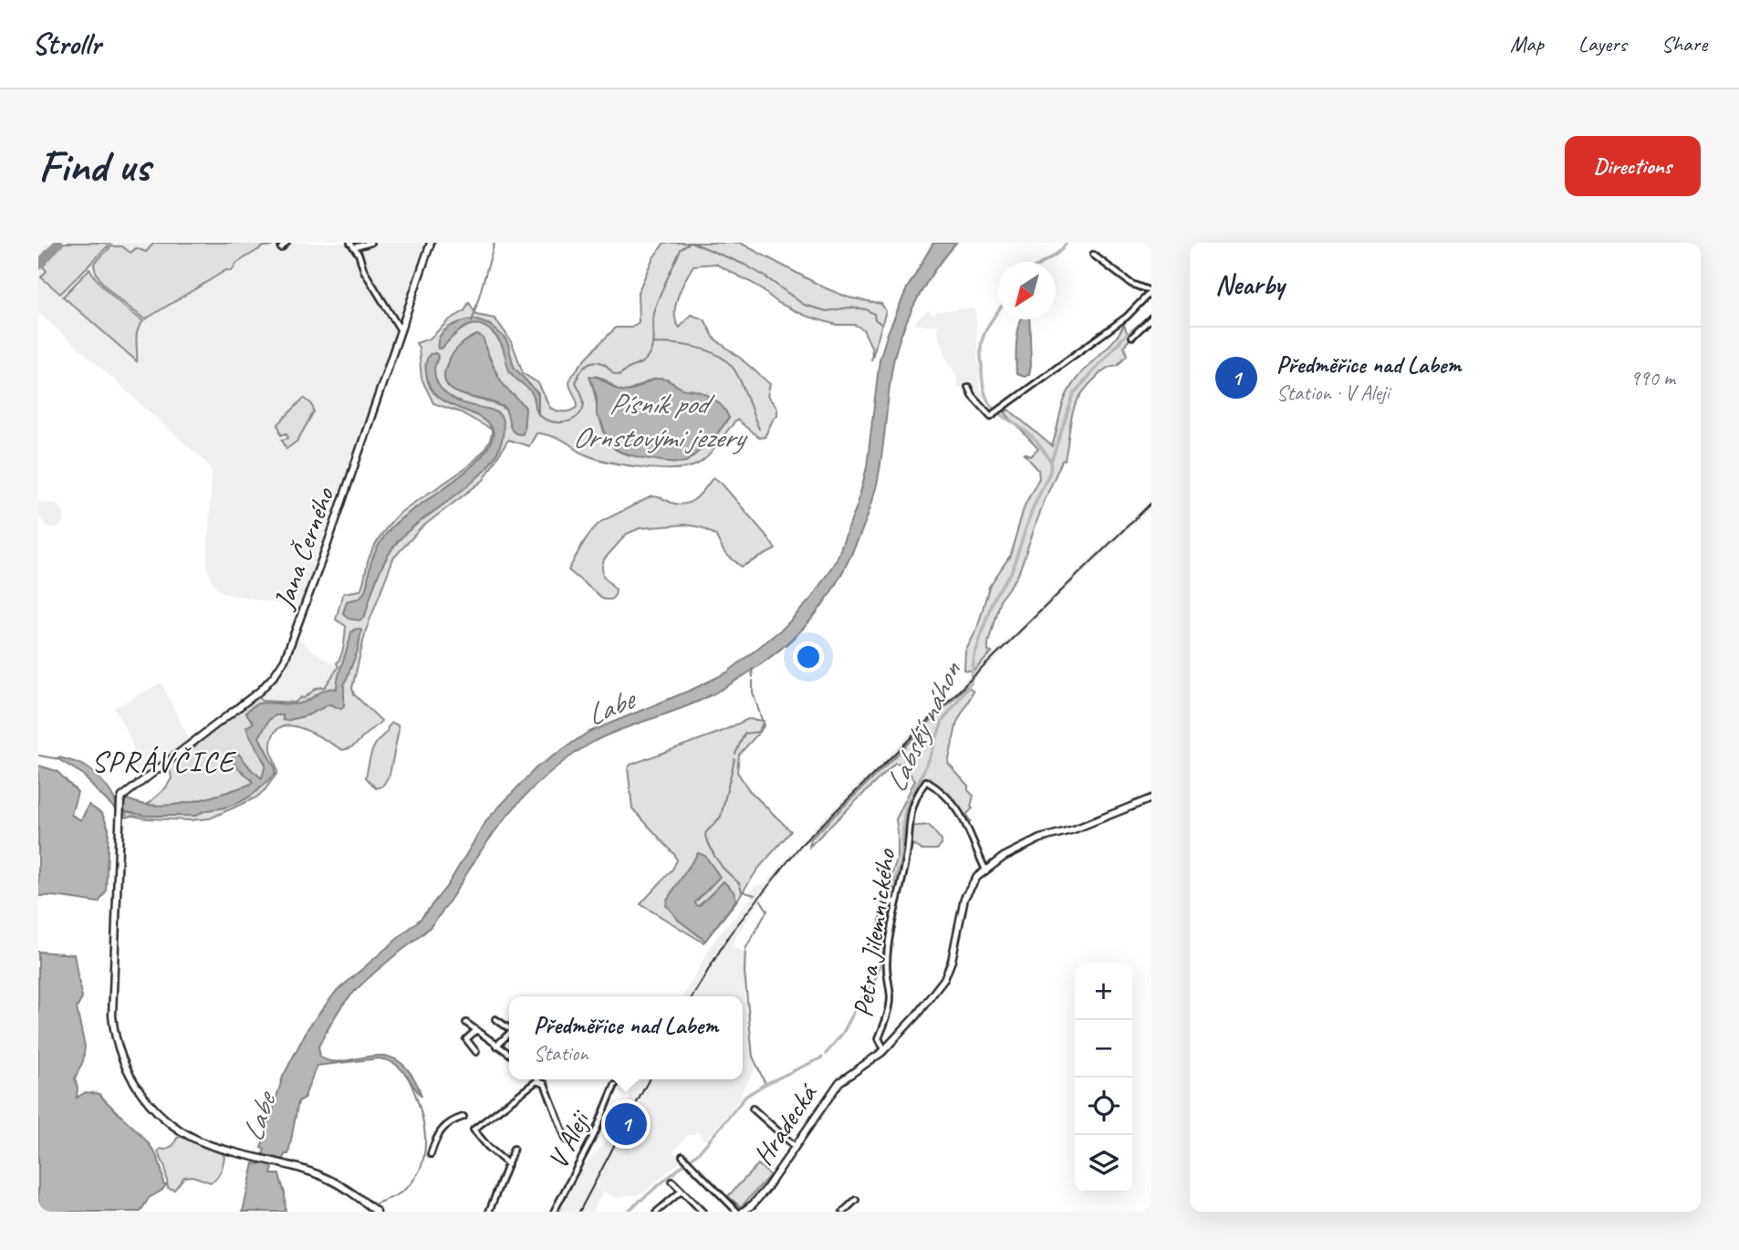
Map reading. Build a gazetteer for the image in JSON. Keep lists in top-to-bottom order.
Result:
{
  "streets": {
    "street": [
      "Jana Černého",
      "Petra Jilemnického",
      "Hradecká",
      "V Aleji"
    ]
  },
  "crossings": [
    ["Petra Jilemnického", "Hradecká"]
  ],
  "districts": ["SPRÁVČICE"],
  "water": ["Písník pod Ornstovými jezery", "Labe", "Labský náhon"],
  "north": "bottom left",
  "page": {
    "header": "Strollr",
    "nav": ["Map", "Layers", "Share"],
    "buttons": "Directions",
    "title": "Find us",
    "heading": "Nearby",
    "list": [
      {
        "mark": "1",
        "name": "Předměřice nad Labem",
        "note": "Station · V Aleji",
        "value": "990 m"
      }
    ],
    "map_buttons": ["+", "−"],
    "popup": ["Předměřice nad Labem", "Station"],
    "pins": "1"
  }
}
